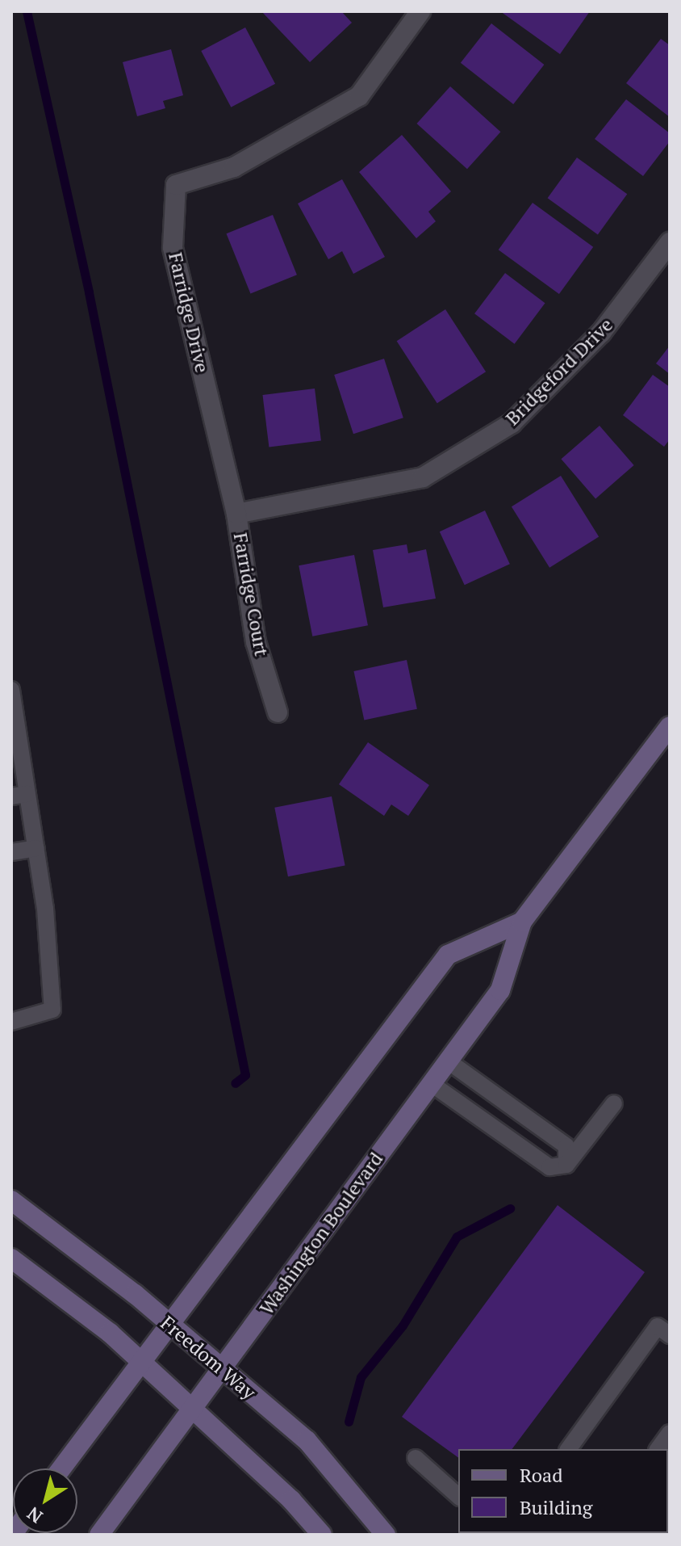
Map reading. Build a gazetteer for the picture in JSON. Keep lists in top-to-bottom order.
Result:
{
  "streets": {
    "main road": ["Washington Boulevard", "Freedom Way"],
    "street": ["Farridge Drive", "Bridgeford Drive", "Farridge Court"]
  },
  "crossings": [
    ["Farridge Drive", "Bridgeford Drive"],
    ["Farridge Drive", "Farridge Court"],
    ["Bridgeford Drive", "Farridge Court"],
    ["Washington Boulevard", "Freedom Way"]
  ],
  "legend": ["Road", "Building"],
  "north": "bottom left"
}
